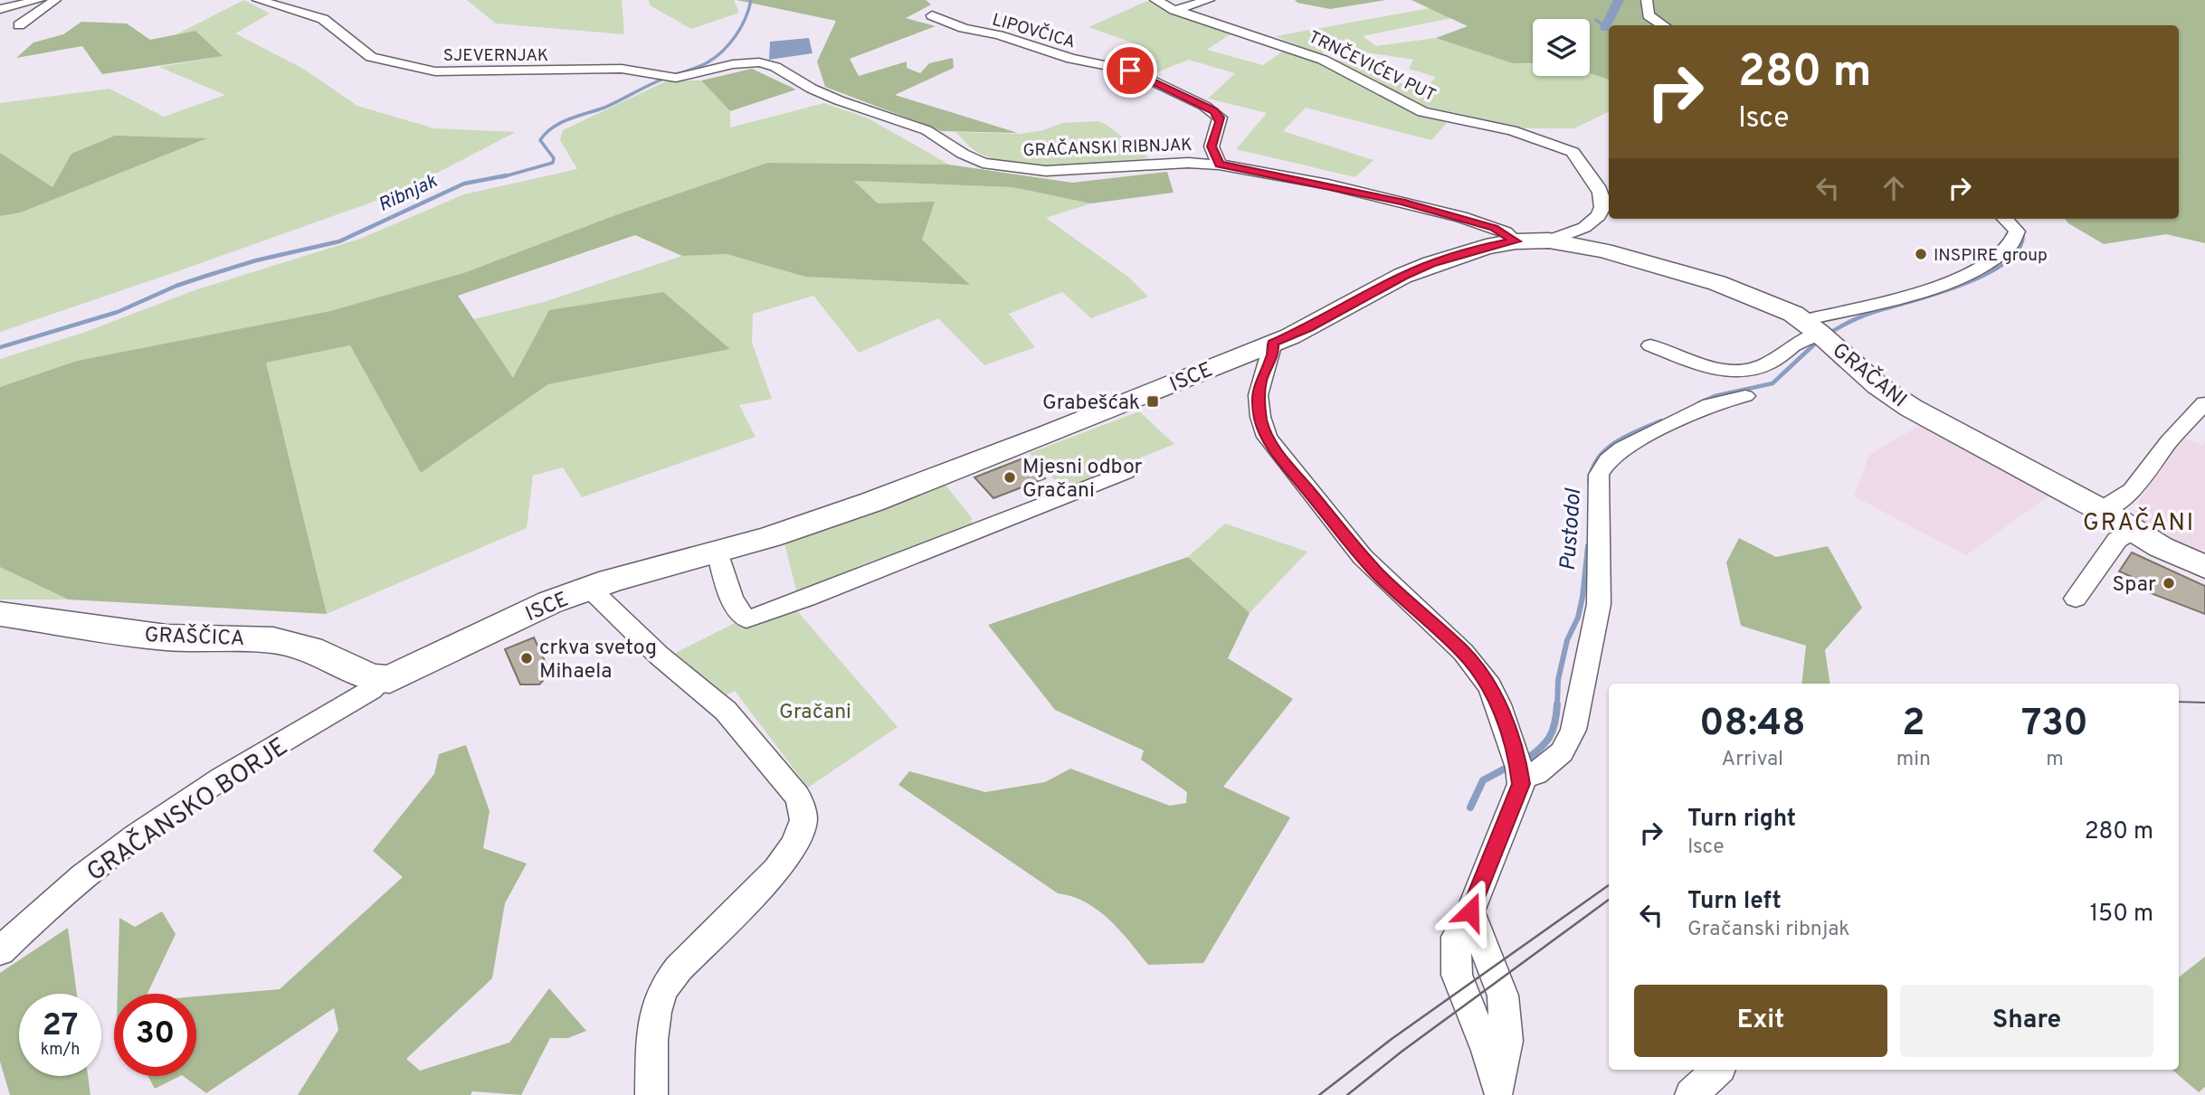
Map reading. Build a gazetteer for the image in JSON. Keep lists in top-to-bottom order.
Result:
{
  "streets": {
    "street": [
      "LIPOVČICA",
      "SJEVERNJAK",
      "TRNČEVIĆEV PUT",
      "GRAČANSKI RIBNJAK",
      "GRAČANI",
      "ISCE",
      "GRAŠČICA",
      "GRAČANSKO BORJE"
    ]
  },
  "crossings": [
    ["LIPOVČICA", "GRAČANSKI RIBNJAK"],
    ["SJEVERNJAK", "GRAČANSKI RIBNJAK"],
    ["TRNČEVIĆEV PUT", "GRAČANI"],
    ["GRAČANSKI RIBNJAK", "GRAČANI"],
    ["GRAČANSKI RIBNJAK", "ISCE"],
    ["GRAČANI", "ISCE"],
    ["ISCE", "GRAŠČICA"],
    ["ISCE", "GRAČANSKO BORJE"],
    ["GRAŠČICA", "GRAČANSKO BORJE"]
  ],
  "districts": ["GRAČANI"],
  "water": ["Ribnjak", "Pustodol"],
  "parks": ["Gračani"],
  "places": {
    "other": [
      "INSPIRE group",
      "Mjesni odbor Gračani",
      "Spar",
      "crkva svetog Mihaela"
    ],
    "transit": ["Grabešćak"]
  },
  "page": {
    "turn": ["280 m", "Isce"],
    "eta": [
      "08:48",
      "Arrival",
      "2",
      "min",
      "730",
      "m"
    ],
    "list": [
      {
        "name": "Turn right",
        "note": "Isce",
        "value": "280 m"
      },
      {
        "name": "Turn left",
        "note": "Gračanski ribnjak",
        "value": "150 m"
      }
    ],
    "buttons": ["Exit", "Share"],
    "speed": "27 km/h",
    "limit": "30"
  }
}
